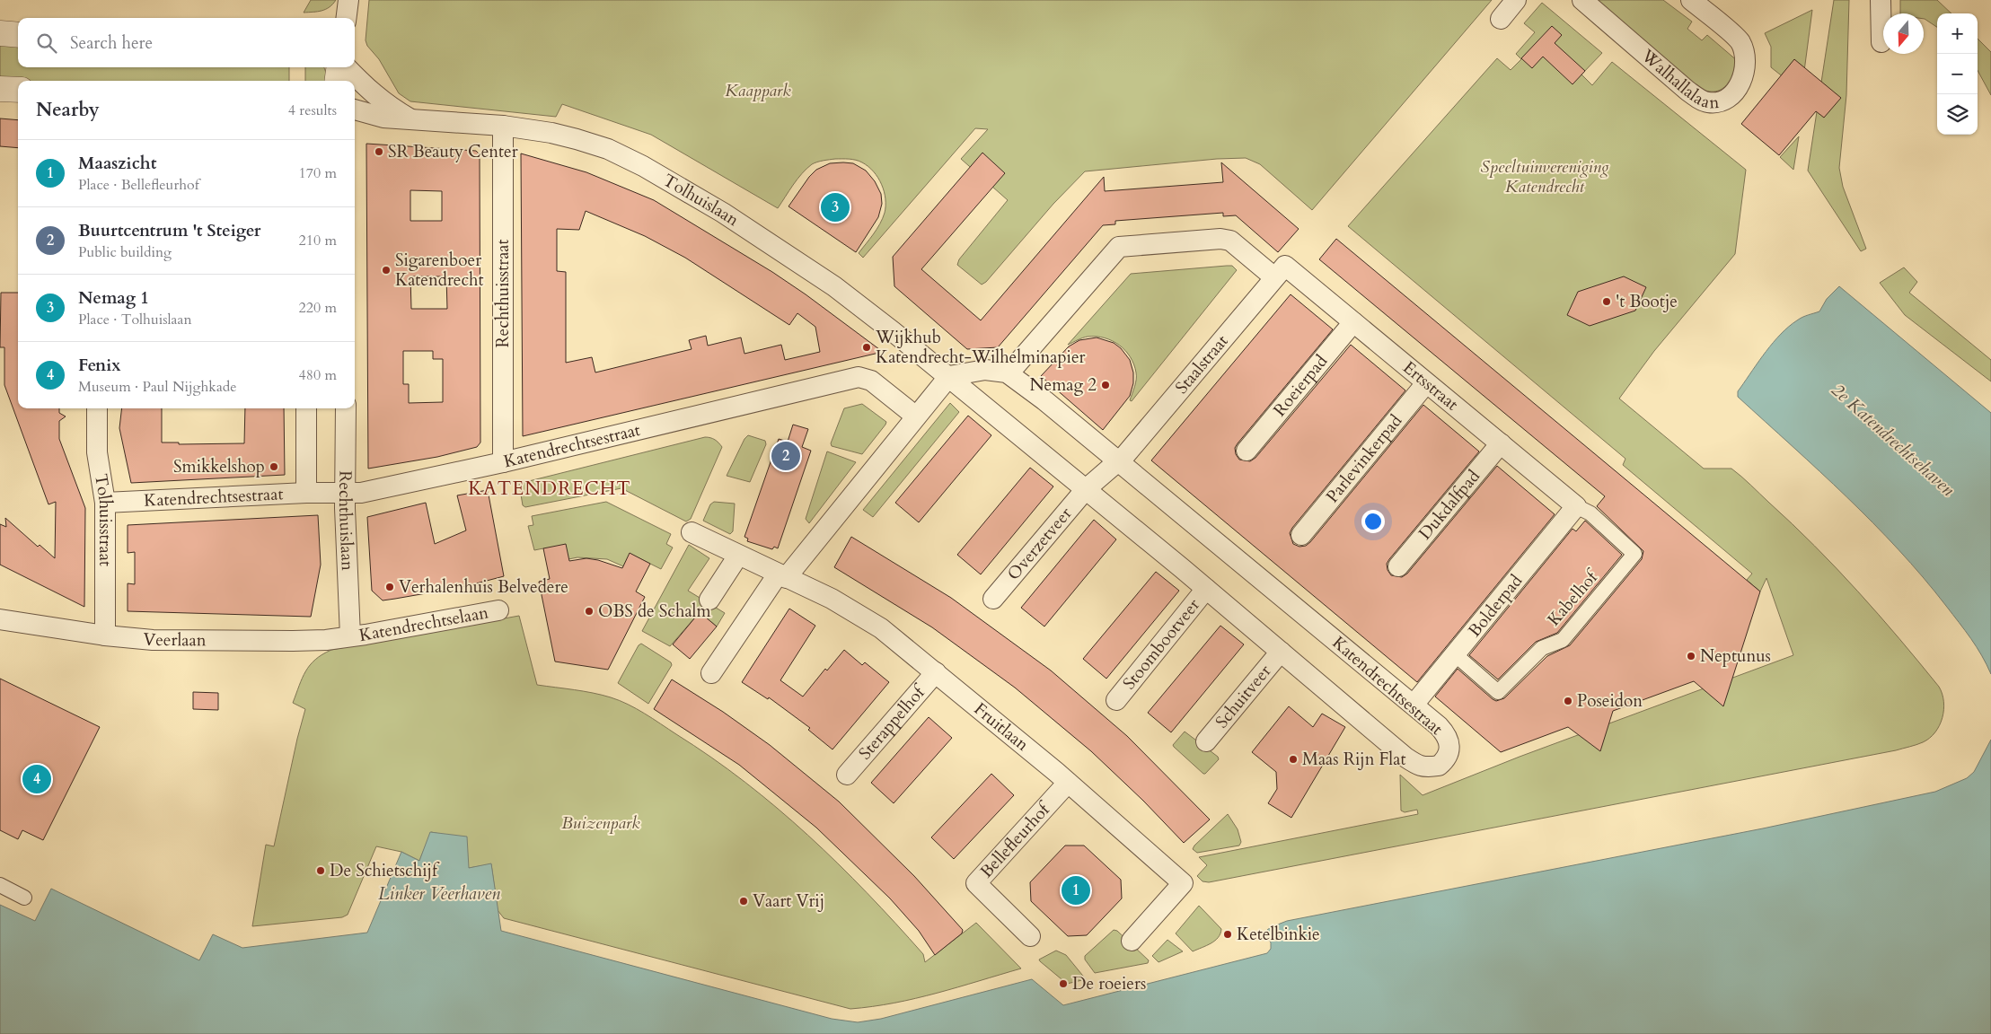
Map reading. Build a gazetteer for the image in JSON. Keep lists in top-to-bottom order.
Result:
{
  "streets": {
    "street": [
      "Walhallalaan",
      "Tolhuislaan",
      "Rechthuisstraat",
      "Staalstraat",
      "Ertsstraat",
      "Roeierpad",
      "Katendrechtsestraat",
      "Parlevinkerpad",
      "Dukdalfpad",
      "Tolhuisstraat",
      "Rechthuislaan",
      "Overzetveer",
      "Kabelhof",
      "Bolderpad",
      "Katendrechtselaan",
      "Veerlaan",
      "Stoombootveer",
      "Schuitveer",
      "Sterappelhof",
      "Fruitlaan",
      "Bellefleurhof"
    ]
  },
  "crossings": [
    ["Tolhuislaan", "Rechthuisstraat"],
    ["Tolhuislaan", "Katendrechtsestraat"],
    ["Rechthuisstraat", "Katendrechtsestraat"],
    ["Staalstraat", "Ertsstraat"],
    ["Staalstraat", "Katendrechtsestraat"],
    ["Ertsstraat", "Roeierpad"],
    ["Ertsstraat", "Katendrechtsestraat"],
    ["Ertsstraat", "Parlevinkerpad"],
    ["Ertsstraat", "Dukdalfpad"],
    ["Ertsstraat", "Kabelhof"],
    ["Ertsstraat", "Bolderpad"],
    ["Katendrechtsestraat", "Tolhuisstraat"],
    ["Katendrechtsestraat", "Rechthuislaan"],
    ["Katendrechtsestraat", "Overzetveer"],
    ["Katendrechtsestraat", "Bolderpad"],
    ["Katendrechtsestraat", "Stoombootveer"],
    ["Katendrechtsestraat", "Schuitveer"],
    ["Tolhuisstraat", "Veerlaan"],
    ["Rechthuislaan", "Katendrechtselaan"],
    ["Rechthuislaan", "Veerlaan"],
    ["Kabelhof", "Bolderpad"],
    ["Katendrechtselaan", "Veerlaan"],
    ["Sterappelhof", "Fruitlaan"],
    ["Fruitlaan", "Bellefleurhof"]
  ],
  "districts": ["KATENDRECHT"],
  "water": ["2e Katendrechtsehaven", "Linker Veerhaven"],
  "parks": ["Kaappark", "Speeltuinvereniging Katendrecht", "Buizenpark"],
  "places": [
    "SR Beauty Center",
    "Sigarenboer Katendrecht",
    "'t Bootje",
    "Wijkhub Katendrecht-Wilhelminapier",
    "Nemag 2",
    "Smikkelshop",
    "Verhalenhuis Belvedere",
    "OBS de Schalm",
    "Neptunus",
    "Poseidon",
    "Maas Rijn Flat",
    "De Schietschijf",
    "Vaart Vrij",
    "Ketelbinkie",
    "De roeiers"
  ],
  "north": "bottom",
  "page": {
    "map_buttons": ["+", "−"],
    "search": "Search here",
    "heading": ["Nearby", "4 results"],
    "list": [
      {
        "mark": "1",
        "name": "Maaszicht",
        "note": "Place · Bellefleurhof",
        "value": "170 m"
      },
      {
        "mark": "2",
        "name": "Buurtcentrum 't Steiger",
        "note": "Public building",
        "value": "210 m"
      },
      {
        "mark": "3",
        "name": "Nemag 1",
        "note": "Place · Tolhuislaan",
        "value": "220 m"
      },
      {
        "mark": "4",
        "name": "Fenix",
        "note": "Museum · Paul Nijghkade",
        "value": "480 m"
      }
    ],
    "pins": [
      "3",
      "2",
      "4",
      "1"
    ]
  }
}
